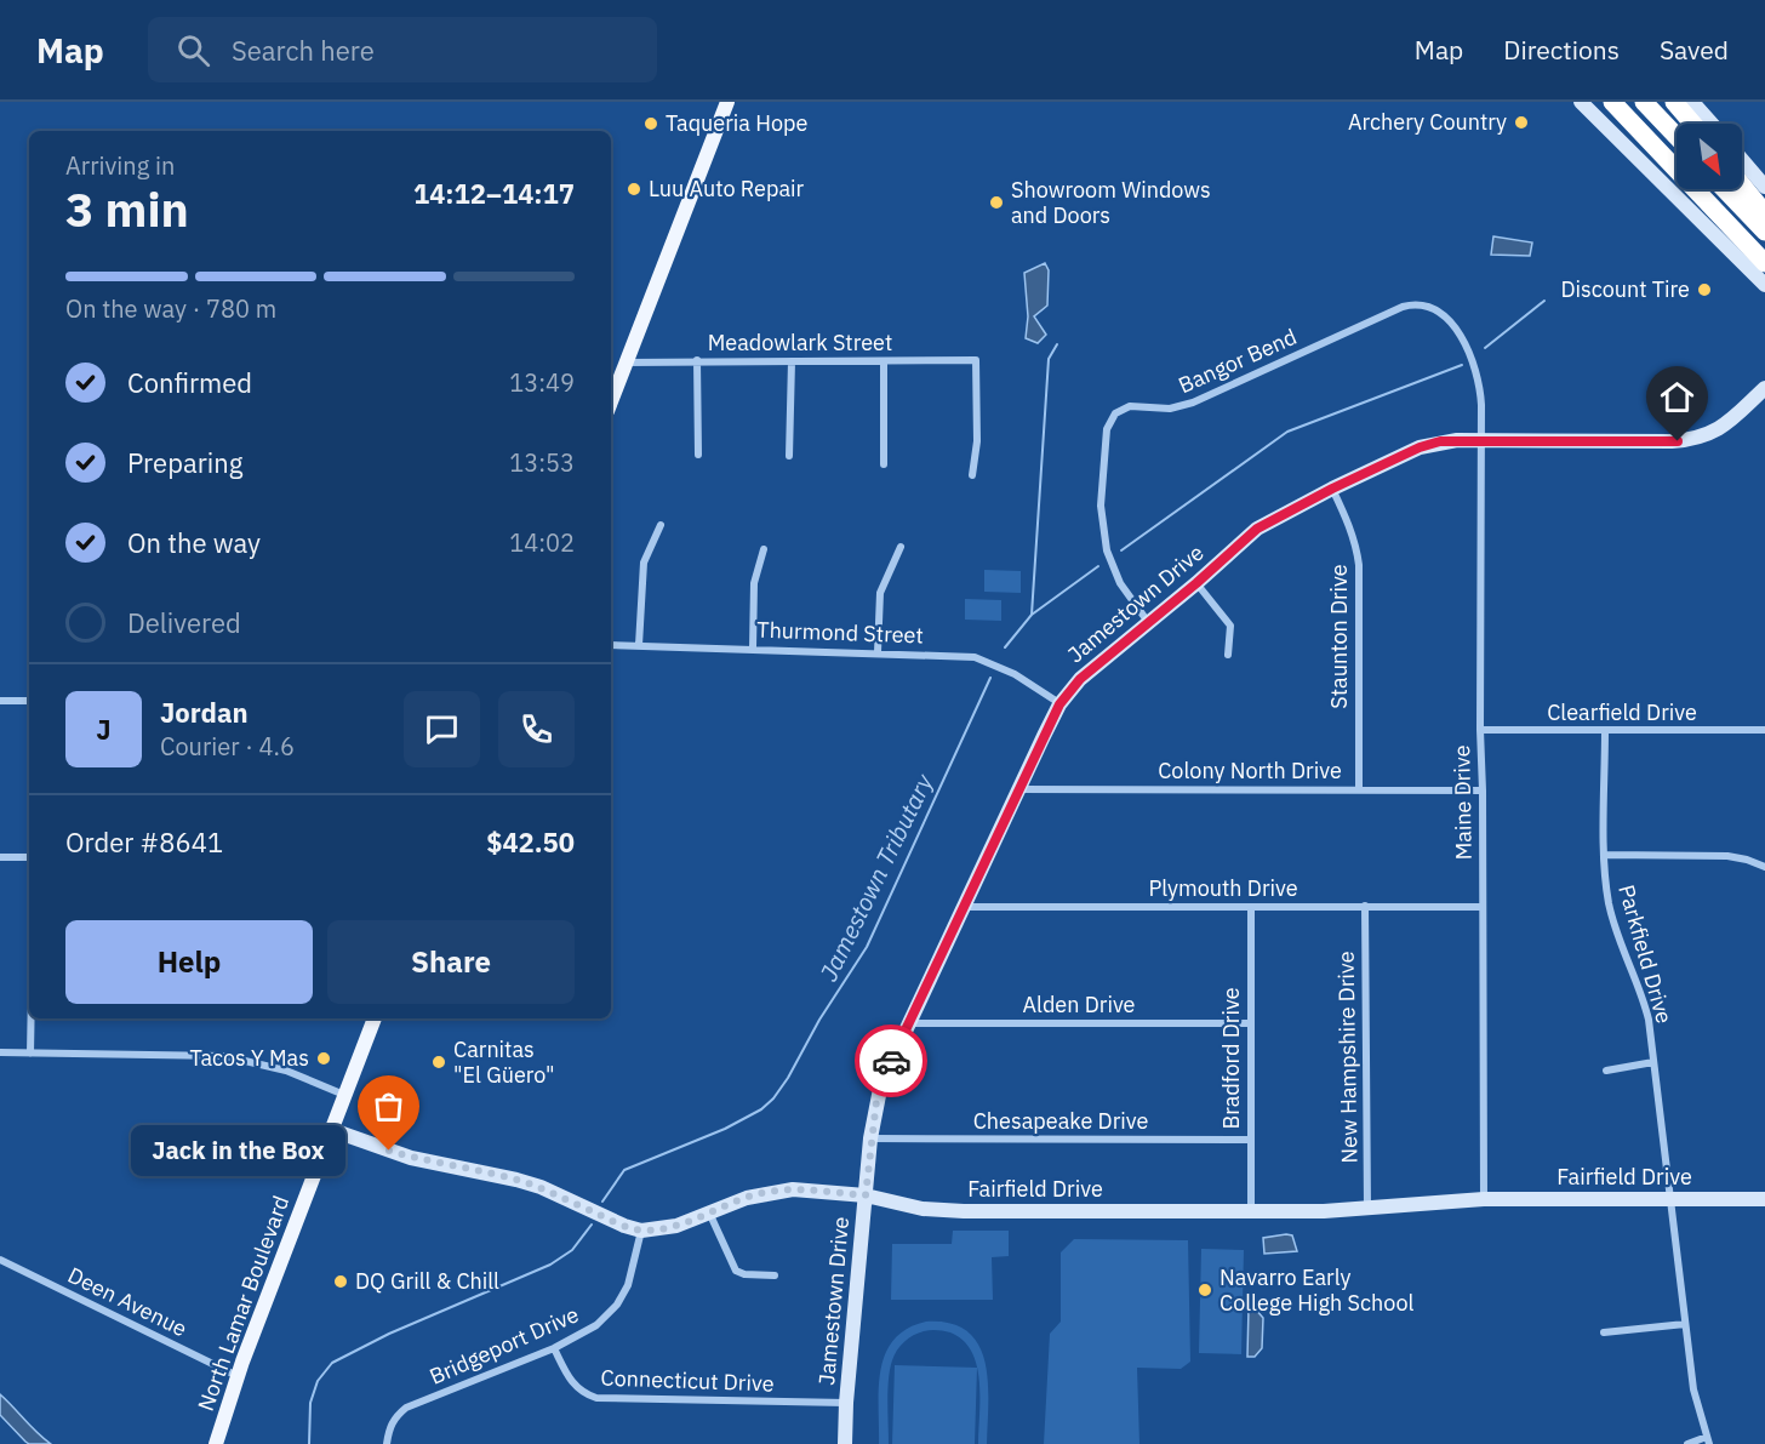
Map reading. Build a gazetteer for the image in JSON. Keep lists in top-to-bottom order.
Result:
{
  "streets": {
    "main road": ["North Lamar Boulevard"],
    "street": [
      "Meadowlark Street",
      "Bangor Bend",
      "Jamestown Drive",
      "Thurmond Street",
      "Staunton Drive",
      "Clearfield Drive",
      "Colony North Drive",
      "Maine Drive",
      "Plymouth Drive",
      "Parkfield Drive",
      "Alden Drive",
      "New Hampshire Drive",
      "Bradford Drive",
      "Chesapeake Drive",
      "Fairfield Drive",
      "Deen Avenue",
      "Bridgeport Drive",
      "Connecticut Drive"
    ]
  },
  "crossings": [
    ["Bangor Bend", "Jamestown Drive"],
    ["Bangor Bend", "Maine Drive"],
    ["Jamestown Drive", "Thurmond Street"],
    ["Jamestown Drive", "Staunton Drive"],
    ["Jamestown Drive", "Colony North Drive"],
    ["Jamestown Drive", "Maine Drive"],
    ["Jamestown Drive", "Plymouth Drive"],
    ["Jamestown Drive", "Alden Drive"],
    ["Jamestown Drive", "Chesapeake Drive"],
    ["Jamestown Drive", "Fairfield Drive"],
    ["Jamestown Drive", "Connecticut Drive"],
    ["Staunton Drive", "Colony North Drive"],
    ["Clearfield Drive", "Maine Drive"],
    ["Clearfield Drive", "Parkfield Drive"],
    ["Colony North Drive", "Maine Drive"],
    ["Maine Drive", "Plymouth Drive"],
    ["Maine Drive", "Fairfield Drive"],
    ["Plymouth Drive", "New Hampshire Drive"],
    ["Plymouth Drive", "Bradford Drive"],
    ["Parkfield Drive", "Fairfield Drive"],
    ["Alden Drive", "Bradford Drive"],
    ["New Hampshire Drive", "Fairfield Drive"],
    ["Bradford Drive", "Chesapeake Drive"],
    ["Bradford Drive", "Fairfield Drive"],
    ["Fairfield Drive", "North Lamar Boulevard"],
    ["Fairfield Drive", "Bridgeport Drive"],
    ["Deen Avenue", "North Lamar Boulevard"],
    ["Bridgeport Drive", "Connecticut Drive"]
  ],
  "water": ["Jamestown Tributary"],
  "places": [
    "Archery Country",
    "Taqueria Hope",
    "Luu Auto Repair",
    "Showroom Windows and Doors",
    "Discount Tire",
    "Tacos Y Mas",
    "Carnitas \"El Güero\"",
    "Jack in the Box",
    "DQ Grill & Chill",
    "Navarro Early College High School"
  ],
  "north": "bottom right",
  "page": {
    "header": "Map",
    "search": "Search here",
    "nav": ["Map", "Directions", "Saved"],
    "heading": ["3 min", "Arriving in", "14:12–14:17"],
    "panel": [
      "Jordan",
      "Courier · 4.6",
      "Order #8641",
      "$42.50"
    ],
    "bar": "On the way · 780 m",
    "list": [
      ["Confirmed", "13:49"],
      ["Preparing", "13:53"],
      ["On the way", "14:02"],
      "Delivered"
    ],
    "round": "J",
    "buttons": ["Help", "Share"],
    "bubble": "Jack in the Box"
  }
}
